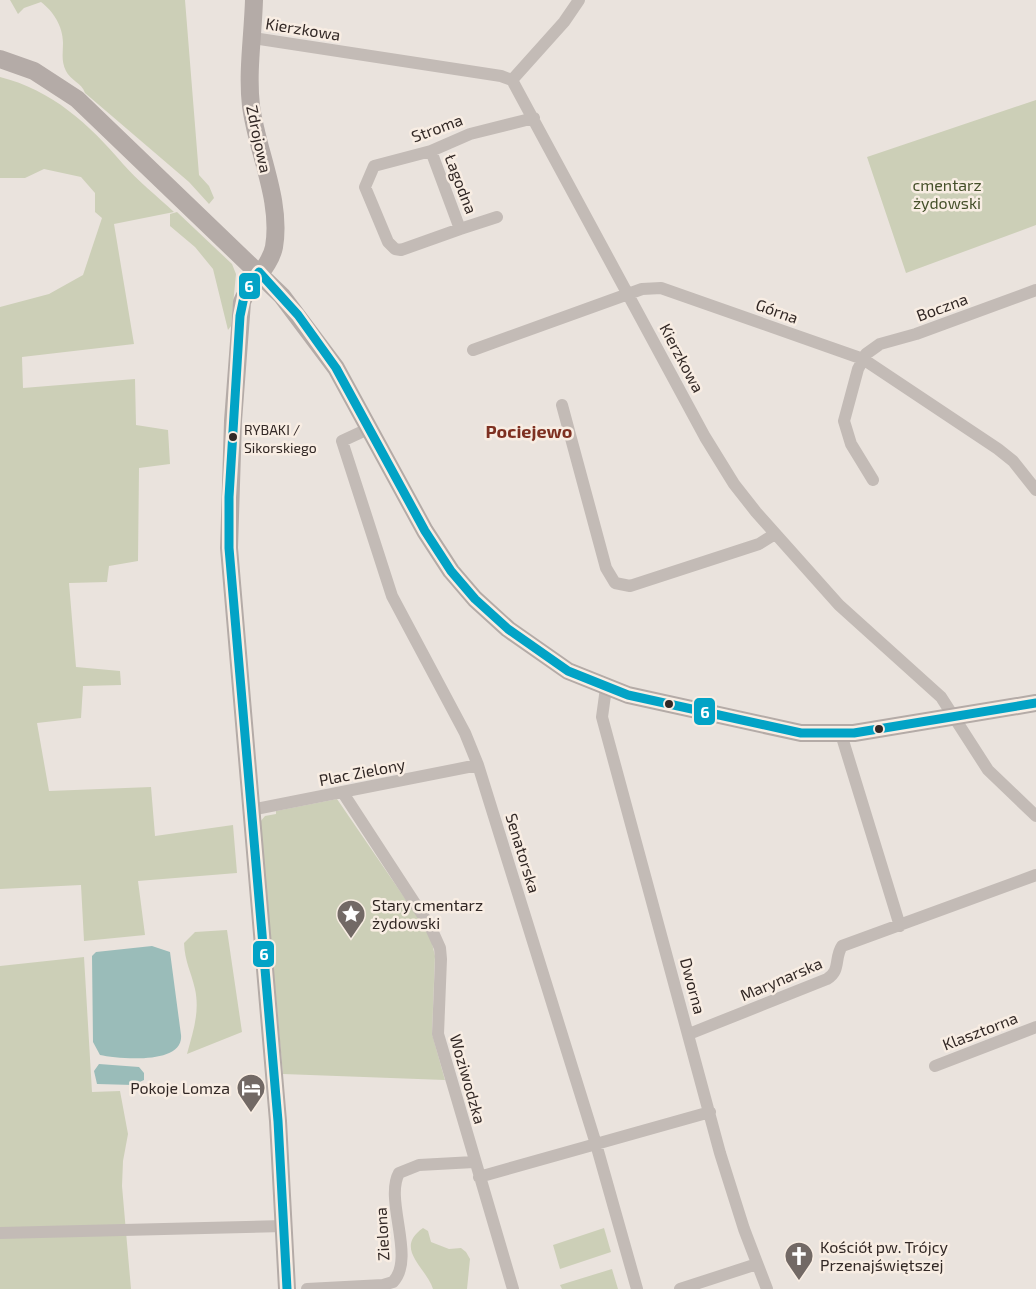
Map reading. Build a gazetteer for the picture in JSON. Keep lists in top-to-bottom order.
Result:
{
  "streets": {
    "street": [
      "Kierzkowa",
      "Stroma",
      "Zdrojowa",
      "Łagodna",
      "Boczna",
      "Górna",
      "Plac Zielony",
      "Senatorska",
      "Marynarska",
      "Dworna",
      "Klasztorna",
      "Woziwodzka",
      "Zielona"
    ]
  },
  "crossings": [
    ["Kierzkowa", "Stroma"],
    ["Kierzkowa", "Zdrojowa"],
    ["Kierzkowa", "Górna"],
    ["Stroma", "Łagodna"],
    ["Zdrojowa", "Plac Zielony"],
    ["Boczna", "Górna"],
    ["Plac Zielony", "Senatorska"],
    ["Plac Zielony", "Woziwodzka"],
    ["Marynarska", "Dworna"],
    ["Woziwodzka", "Zielona"]
  ],
  "districts": ["Pociejewo"],
  "parks": ["cmentarz żydowski"],
  "places": {
    "other": ["RYBAKI / Sikorskiego"],
    "place": ["Stary cmentarz żydowski"],
    "hotel": ["Pokoje Lomza"],
    "church": ["Kościół pw. Trójcy Przenajświętszej"]
  },
  "lines": ["transit line 6"]
}
